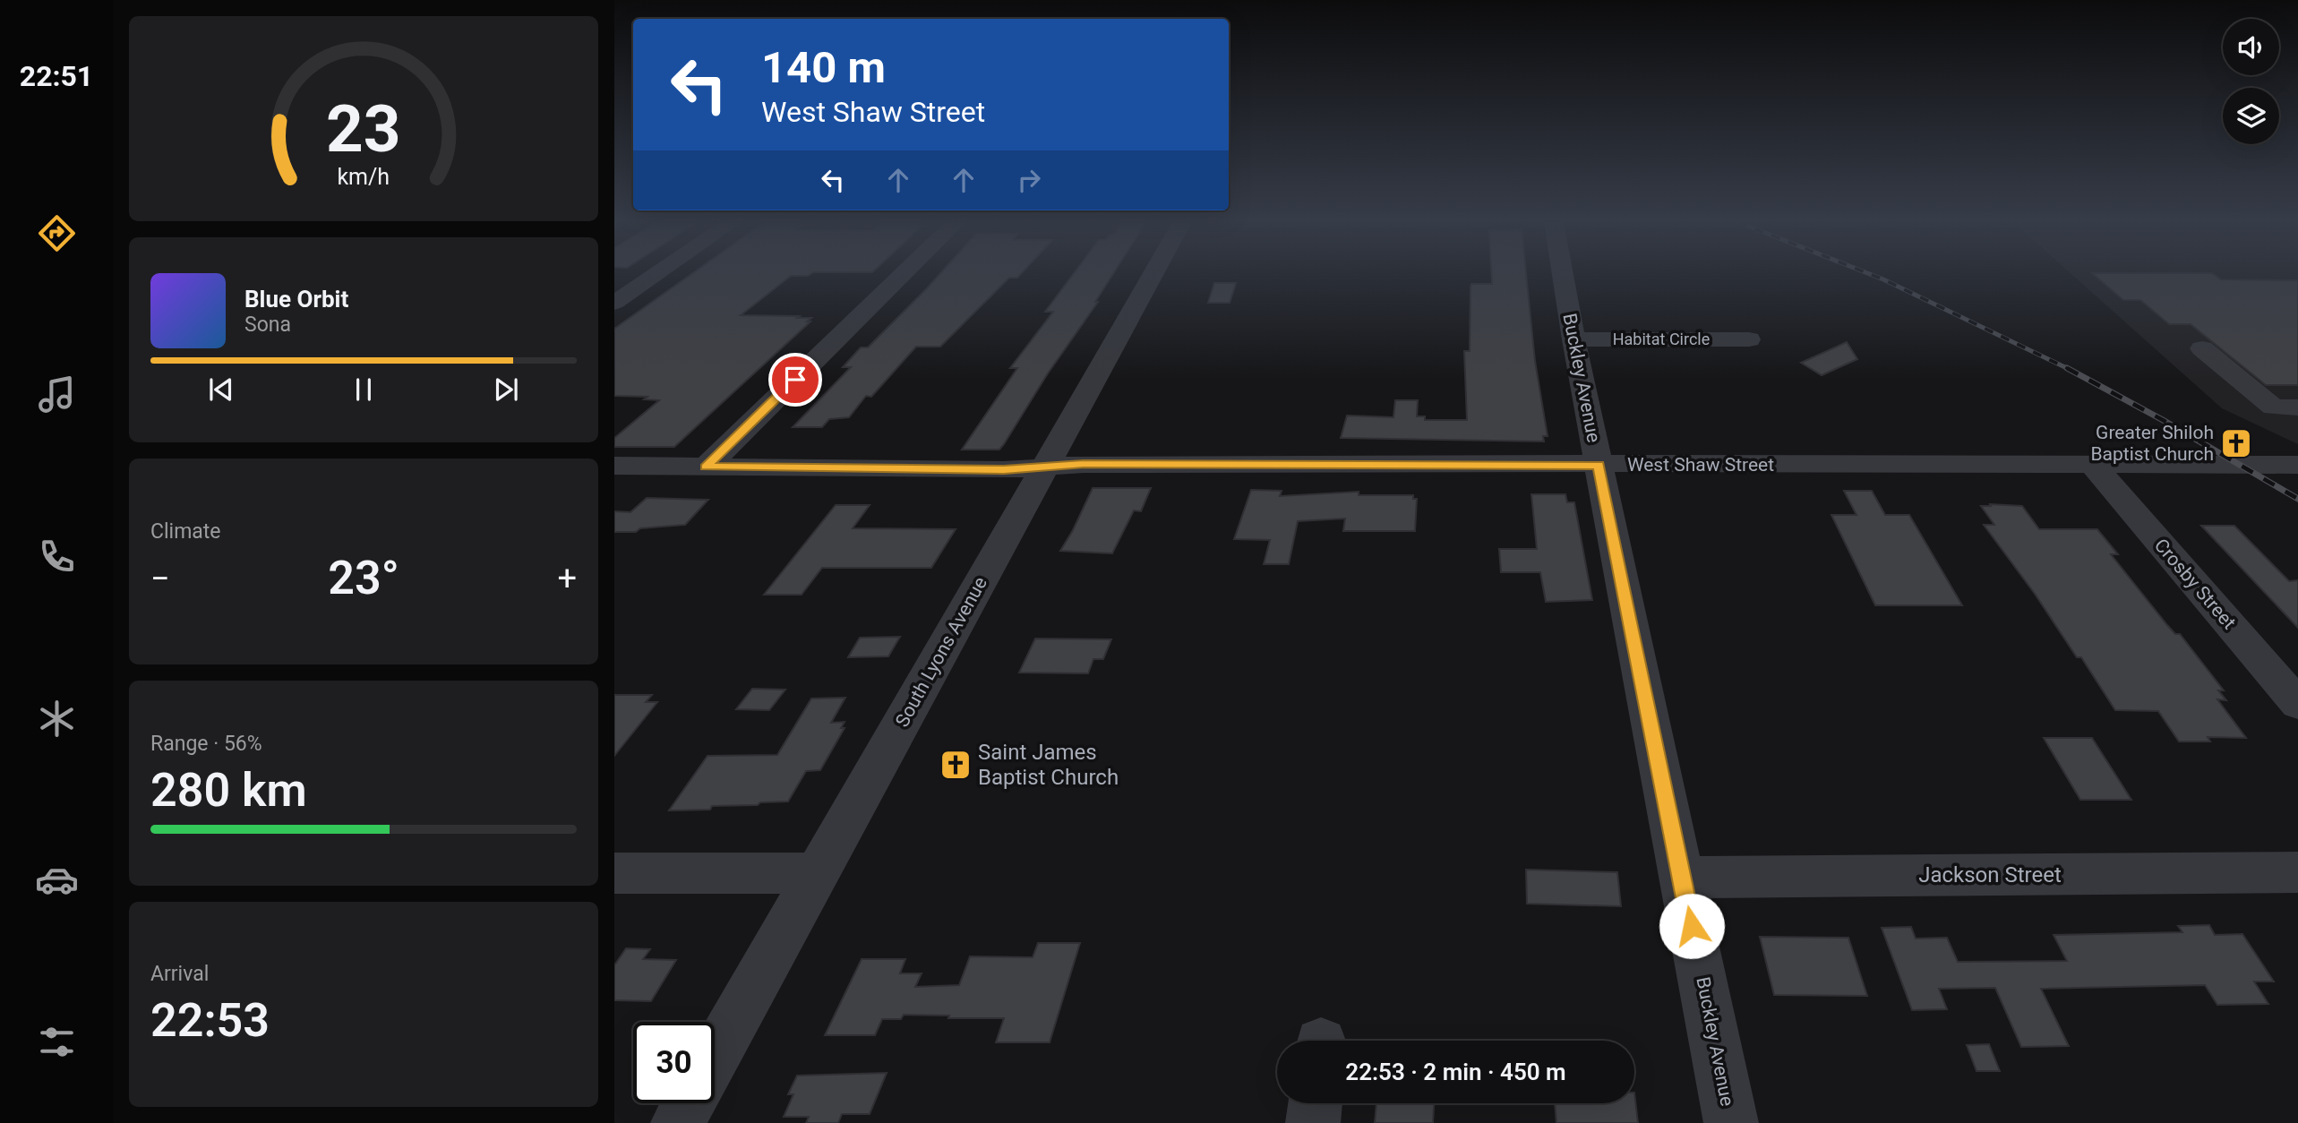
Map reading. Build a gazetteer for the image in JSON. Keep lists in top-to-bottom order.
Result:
{
  "streets": {
    "street": [
      "Habitat Circle",
      "Buckley Avenue",
      "West Shaw Street",
      "Crosby Street",
      "South Lyons Avenue",
      "Jackson Street"
    ]
  },
  "crossings": [
    ["Habitat Circle", "Buckley Avenue"],
    ["Buckley Avenue", "West Shaw Street"],
    ["Buckley Avenue", "Jackson Street"],
    ["West Shaw Street", "Crosby Street"],
    ["West Shaw Street", "South Lyons Avenue"]
  ],
  "places": {
    "church": ["Greater Shiloh Baptist Church", "Saint James Baptist Church"]
  },
  "page": {
    "tabs": "22:51",
    "turn": ["140 m", "West Shaw Street"],
    "song": ["Blue Orbit", "Sona"],
    "tile": [
      "Climate",
      ["Range · 56%", "280 km"],
      ["Arrival", "22:53"]
    ],
    "heat": ["−", "23°", "+"],
    "limit": "30",
    "trip": "22:53 · 2 min · 450 m",
    "gauge": ["23", "km/h"]
  }
}
